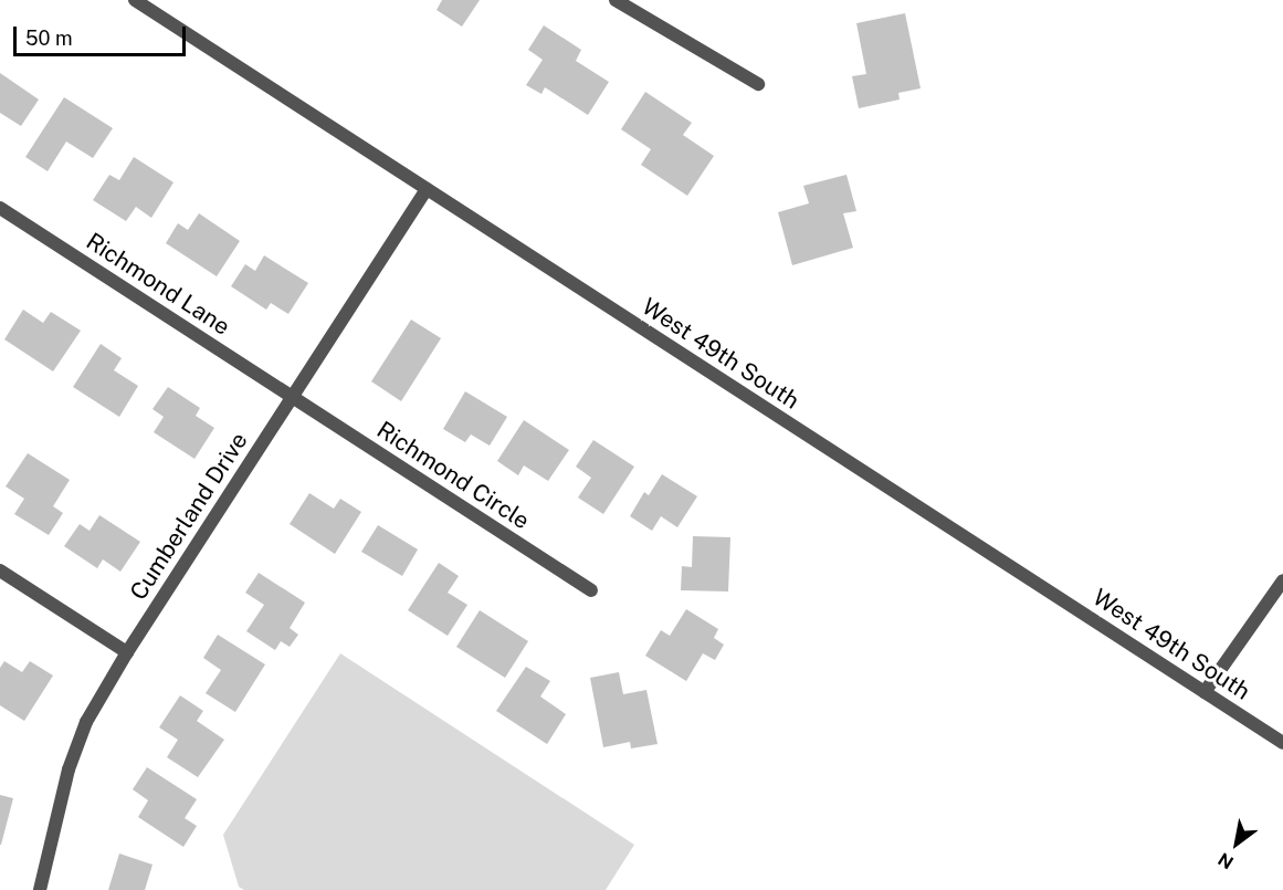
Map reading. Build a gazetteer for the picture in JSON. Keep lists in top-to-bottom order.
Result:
{
  "streets": {
    "street": [
      "Richmond Lane",
      "West 49th South",
      "Richmond Circle",
      "Cumberland Drive"
    ]
  },
  "crossings": [
    ["Richmond Lane", "Richmond Circle"],
    ["Richmond Lane", "Cumberland Drive"],
    ["West 49th South", "Cumberland Drive"],
    ["Richmond Circle", "Cumberland Drive"]
  ],
  "scale_bar": "50 m",
  "north": "bottom left"
}
